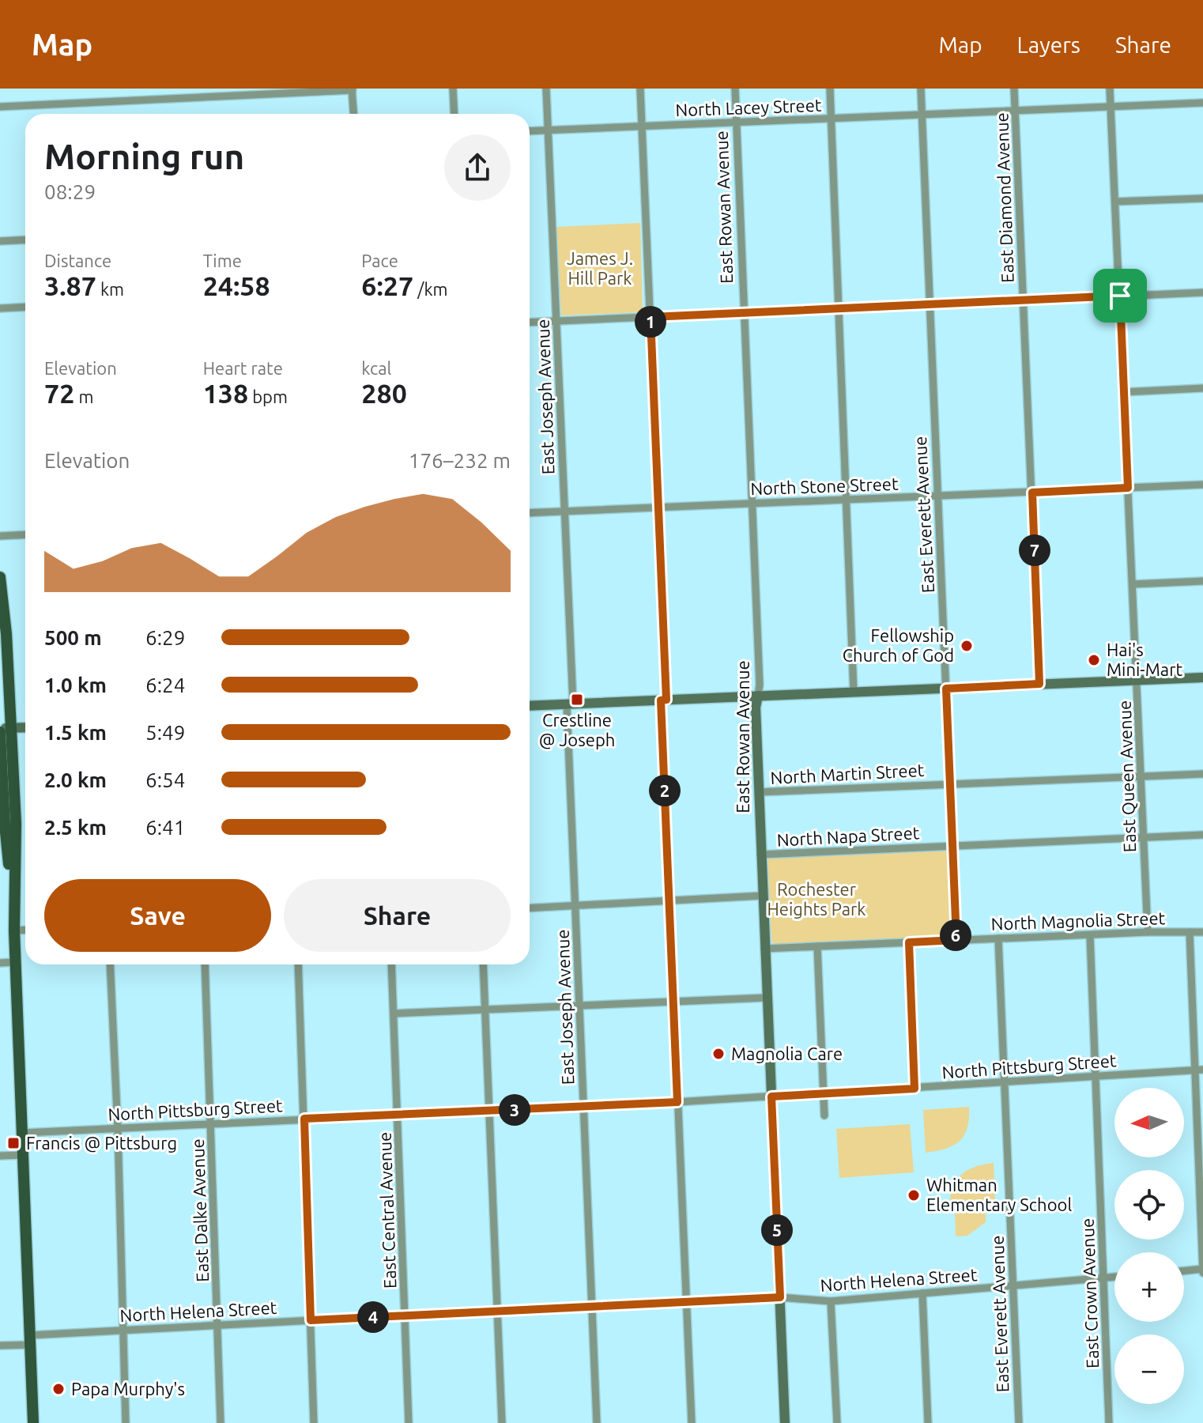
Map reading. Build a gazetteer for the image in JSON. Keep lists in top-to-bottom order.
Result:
{
  "streets": {
    "street": [
      "North Lacey Street",
      "East Diamond Avenue",
      "East Rowan Avenue",
      "East Joseph Avenue",
      "North Stone Street",
      "East Everett Avenue",
      "North Martin Street",
      "East Queen Avenue",
      "North Napa Street",
      "North Magnolia Street",
      "North Pittsburg Street",
      "East Dalke Avenue",
      "East Central Avenue",
      "North Helena Street",
      "East Crown Avenue"
    ]
  },
  "crossings": [
    ["North Lacey Street", "East Diamond Avenue"],
    ["North Lacey Street", "East Rowan Avenue"],
    ["North Lacey Street", "East Joseph Avenue"],
    ["North Lacey Street", "East Everett Avenue"],
    ["North Lacey Street", "East Queen Avenue"],
    ["East Diamond Avenue", "North Stone Street"],
    ["East Rowan Avenue", "North Stone Street"],
    ["East Rowan Avenue", "North Martin Street"],
    ["East Rowan Avenue", "North Napa Street"],
    ["East Rowan Avenue", "North Magnolia Street"],
    ["East Rowan Avenue", "North Pittsburg Street"],
    ["East Rowan Avenue", "North Helena Street"],
    ["East Joseph Avenue", "North Stone Street"],
    ["East Joseph Avenue", "North Pittsburg Street"],
    ["East Joseph Avenue", "North Helena Street"],
    ["North Stone Street", "East Everett Avenue"],
    ["North Stone Street", "East Queen Avenue"],
    ["East Everett Avenue", "North Martin Street"],
    ["East Everett Avenue", "North Napa Street"],
    ["East Everett Avenue", "North Magnolia Street"],
    ["East Everett Avenue", "North Pittsburg Street"],
    ["East Everett Avenue", "North Helena Street"],
    ["North Martin Street", "East Queen Avenue"],
    ["East Queen Avenue", "North Napa Street"],
    ["East Queen Avenue", "North Magnolia Street"],
    ["North Magnolia Street", "East Crown Avenue"],
    ["North Pittsburg Street", "East Dalke Avenue"],
    ["North Pittsburg Street", "East Central Avenue"],
    ["North Pittsburg Street", "East Crown Avenue"],
    ["East Dalke Avenue", "North Helena Street"],
    ["East Central Avenue", "North Helena Street"],
    ["North Helena Street", "East Crown Avenue"]
  ],
  "parks": ["James J. Hill Park", "Rochester Heights Park"],
  "places": {
    "other": [
      "Fellowship Church of God",
      "Hai's Mini-Mart",
      "Magnolia Care",
      "Whitman Elementary School",
      "Papa Murphy's"
    ],
    "transit": ["Crestline @ Joseph", "Francis @ Pittsburg"]
  },
  "north": "left",
  "page": {
    "header": "Map",
    "nav": ["Map", "Layers", "Share"],
    "heading": ["Morning run", "08:29"],
    "stats": [
      ["Distance", "3.87 km"],
      ["Time", "24:58"],
      ["Pace", "6:27 /km"],
      ["Elevation", "72 m"],
      ["Heart rate", "138 bpm"],
      ["kcal", "280"]
    ],
    "pins": [
      "1",
      "7",
      "2",
      "6",
      "3",
      "5",
      "4"
    ],
    "chart": ["Elevation", "176–232 m"],
    "list": [
      {
        "name": "500 m",
        "note": "6:29"
      },
      {
        "name": "1.0 km",
        "note": "6:24"
      },
      {
        "name": "1.5 km",
        "note": "5:49"
      },
      {
        "name": "2.0 km",
        "note": "6:54"
      },
      {
        "name": "2.5 km",
        "note": "6:41"
      }
    ],
    "buttons": ["Save", "Share"],
    "map_buttons": ["+", "−"]
  }
}
